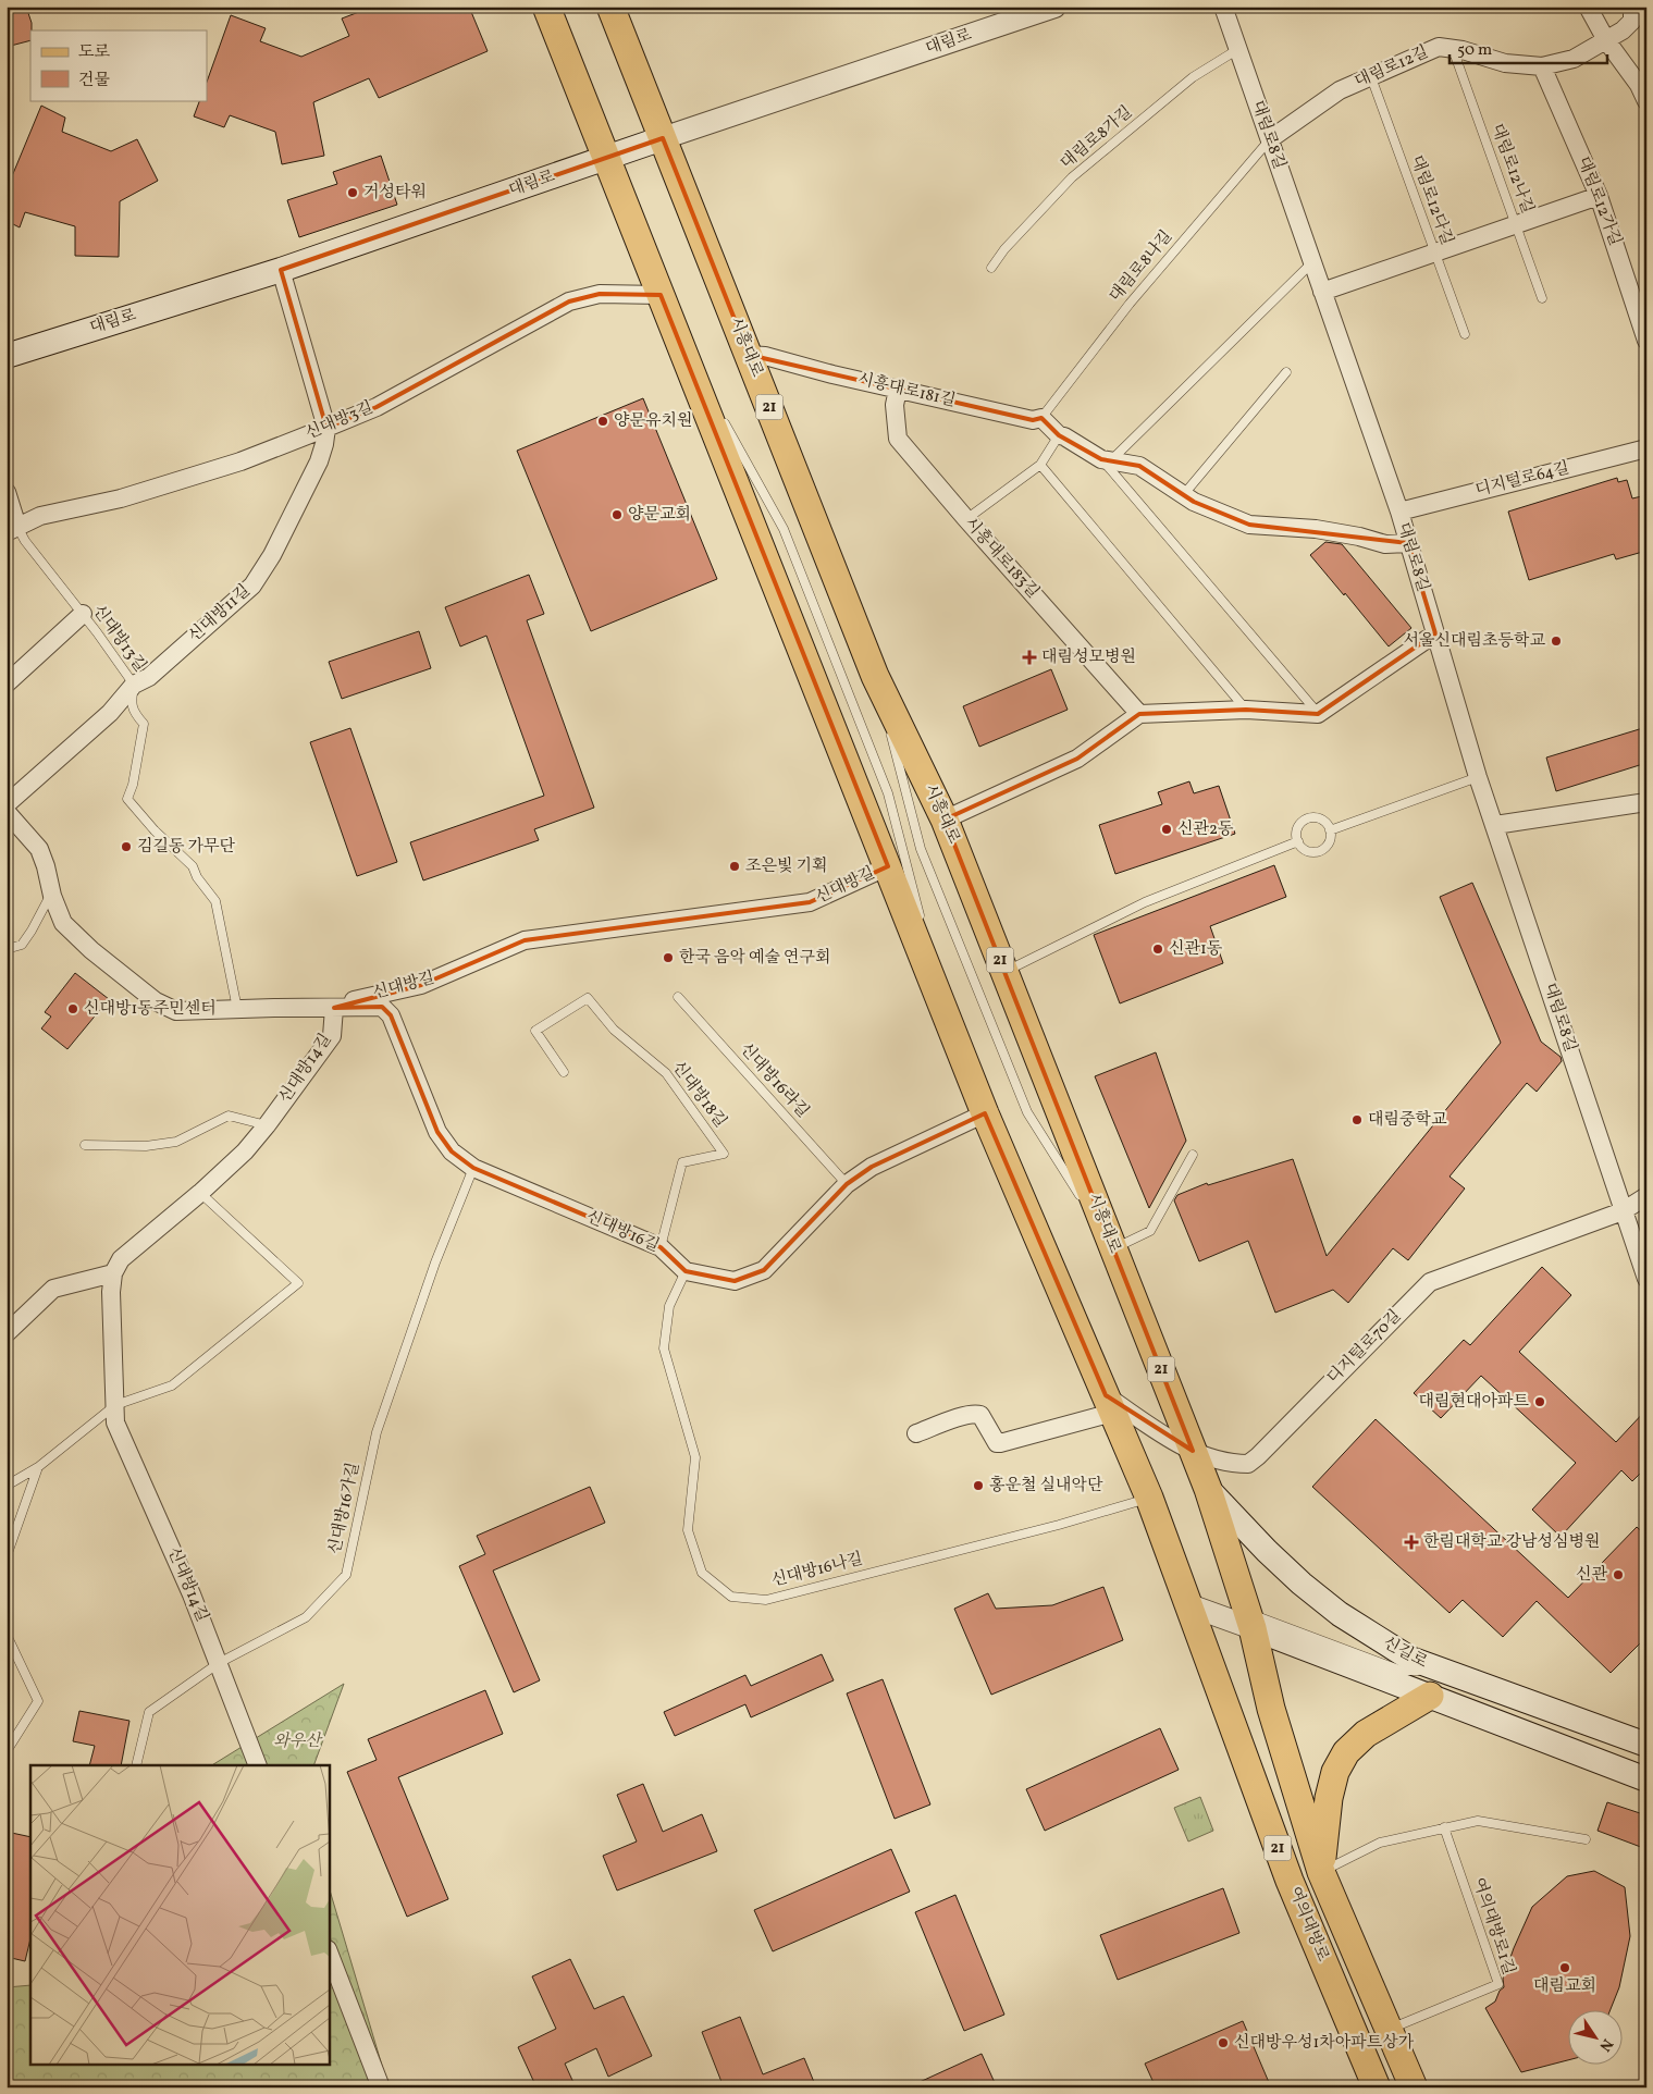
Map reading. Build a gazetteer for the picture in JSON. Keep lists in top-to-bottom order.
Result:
{
  "streets": {
    "main road": [
      "대림로",
      "시흥대로",
      "21",
      "신길로",
      "여의대방로"
    ],
    "street": [
      "대림로12길",
      "대림로8길",
      "대림로12가길",
      "시흥대로181길",
      "신대방3길",
      "디지털로64길",
      "시흥대로183길",
      "신대방11길",
      "신대방길",
      "신대방14길",
      "신대방16길",
      "디지털로70길"
    ],
    "lane": [
      "대림로8가길",
      "대림로12나길",
      "대림로12다길",
      "대림로8나길",
      "신대방13길",
      "신대방16라길",
      "신대방18길",
      "신대방16가길",
      "신대방16나길",
      "여의대방로1길"
    ]
  },
  "crossings": [
    ["대림로", "시흥대로"],
    ["대림로", "신대방11길"],
    ["대림로12길", "대림로8길"],
    ["대림로12길", "대림로12나길"],
    ["대림로12길", "대림로12다길"],
    ["대림로12길", "대림로12가길"],
    ["대림로12길", "대림로8나길"],
    ["대림로8길", "대림로8가길"],
    ["대림로8길", "대림로8나길"],
    ["대림로8길", "디지털로64길"],
    ["대림로8길", "디지털로70길"],
    ["대림로8나길", "시흥대로181길"],
    ["시흥대로", "시흥대로181길"],
    ["시흥대로", "디지털로70길"],
    ["시흥대로", "신길로"],
    ["시흥대로", "여의대방로"],
    ["시흥대로181길", "시흥대로183길"],
    ["신대방3길", "신대방11길"],
    ["신대방3길", "신대방13길"],
    ["신대방11길", "신대방13길"],
    ["신대방13길", "신대방길"],
    ["신대방길", "신대방14길"],
    ["신대방길", "신대방16길"],
    ["신대방14길", "신대방16길"],
    ["신대방14길", "신대방16가길"],
    ["신대방18길", "신대방16길"],
    ["신대방16길", "신대방16가길"],
    ["신대방16길", "신대방16나길"],
    ["신길로", "여의대방로"],
    ["여의대방로", "여의대방로1길"]
  ],
  "parks": ["와우산"],
  "places": {
    "other": [
      "거성타워",
      "양문유치원",
      "양문교회",
      "서울신대림초등학교",
      "신관2동",
      "김길동 가무단",
      "조은빛 기획",
      "신관1동",
      "한국 음악 예술 연구회",
      "신대방1동주민센터",
      "대림중학교",
      "대림현대아파트",
      "홍운철 실내악단",
      "신관",
      "대림교회",
      "신대방우성1차아파트상가"
    ],
    "health": ["대림성모병원", "한림대학교 강남성심병원"]
  },
  "legend": ["도로", "건물"],
  "scale_bar": "50 m",
  "north": "bottom right"
}
